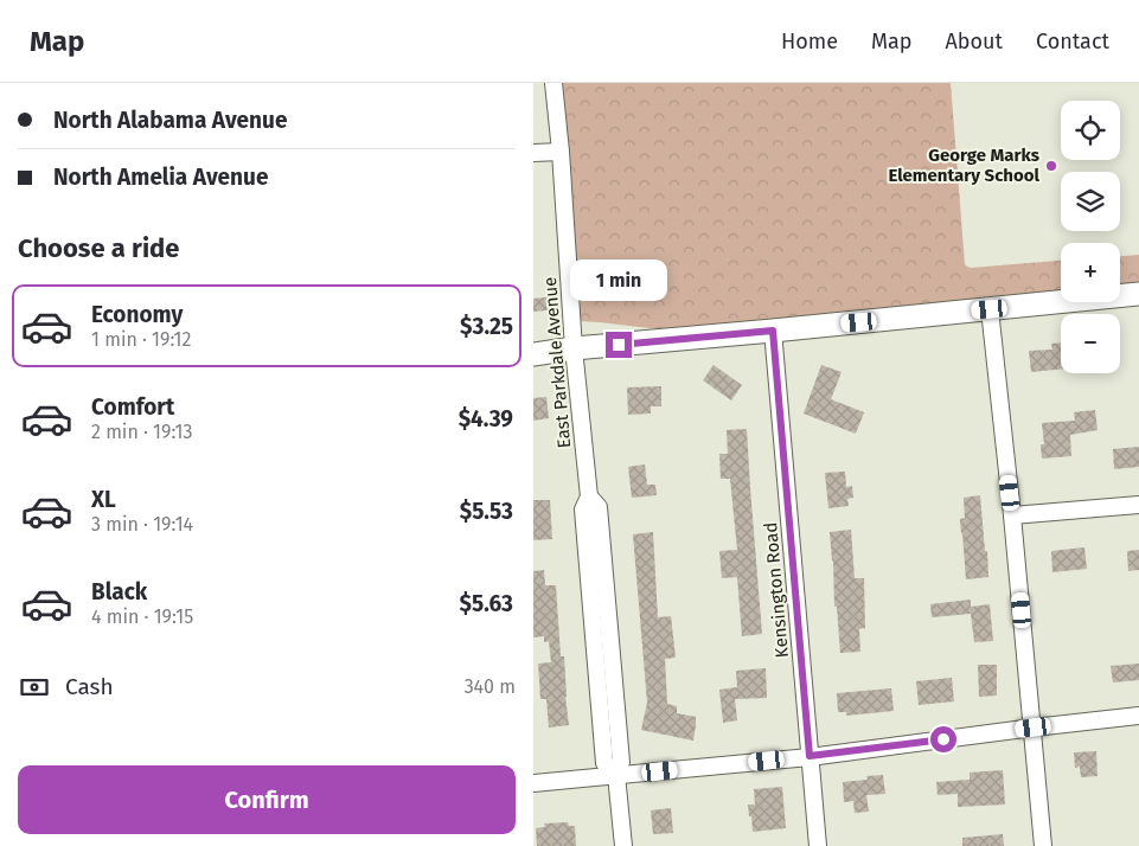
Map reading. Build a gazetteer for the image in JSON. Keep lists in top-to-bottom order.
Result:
{
  "streets": {
    "street": ["East Parkdale Avenue", "Kensington Road"]
  },
  "places": ["George Marks Elementary School"],
  "page": {
    "header": "Map",
    "nav": [
      "Home",
      "Map",
      "About",
      "Contact"
    ],
    "banner": ["North Alabama Avenue", "North Amelia Avenue"],
    "map_buttons": ["+", "−"],
    "heading": "Choose a ride",
    "bubble": "1 min",
    "list": [
      {
        "name": "Economy",
        "note": "1 min · 19:12",
        "value": "$3.25"
      },
      {
        "name": "Comfort",
        "note": "2 min · 19:13",
        "value": "$4.39"
      },
      {
        "name": "XL",
        "note": "3 min · 19:14",
        "value": "$5.53"
      },
      {
        "name": "Black",
        "note": "4 min · 19:15",
        "value": "$5.63"
      }
    ],
    "pay": ["Cash", "340 m"],
    "buttons": "Confirm"
  }
}
